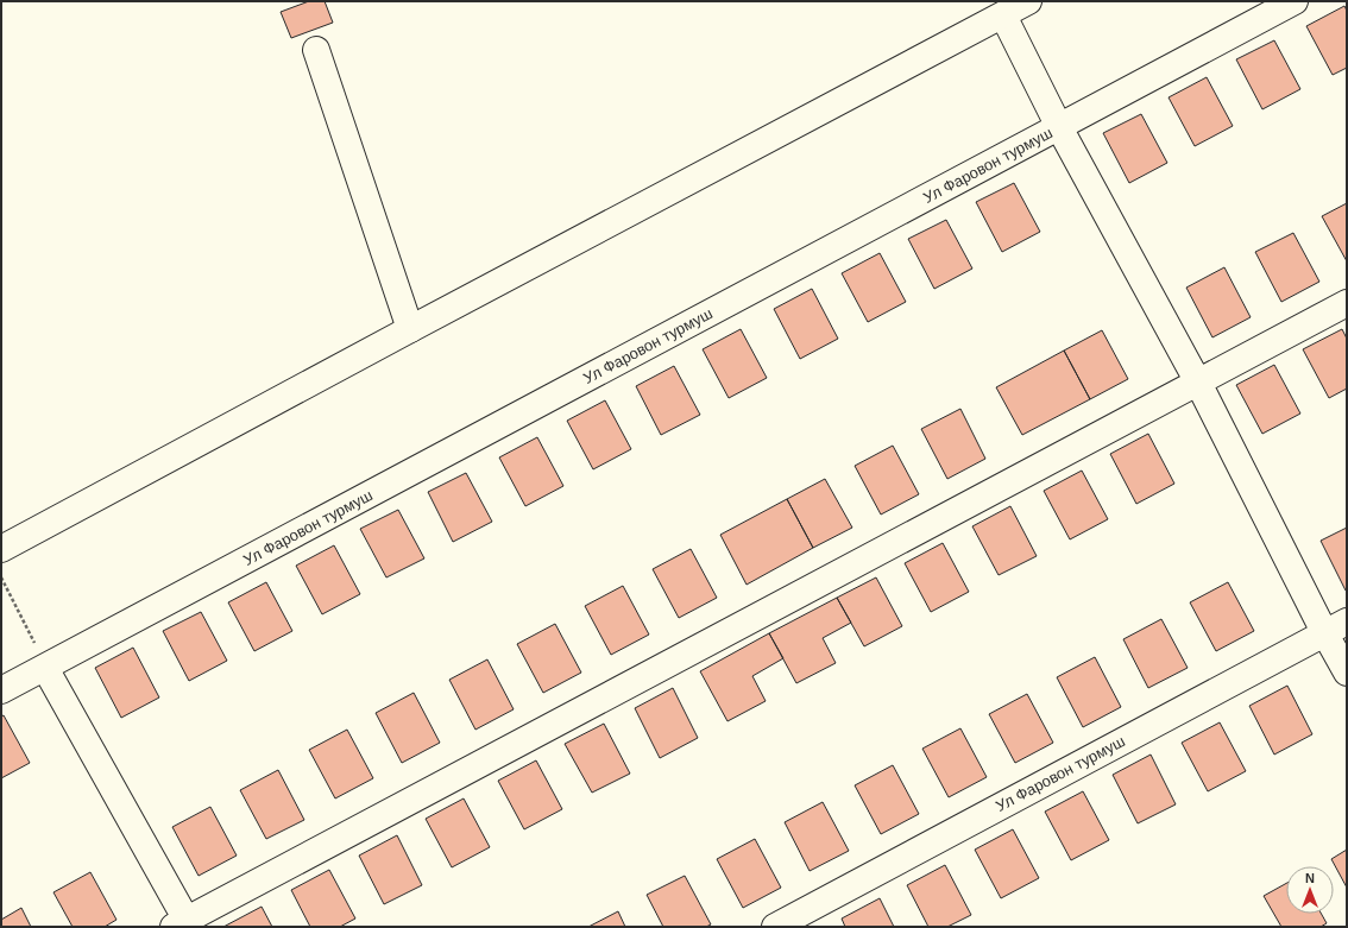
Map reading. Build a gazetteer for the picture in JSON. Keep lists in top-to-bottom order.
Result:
{
  "streets": {
    "street": ["Ул Фаровон турмуш"]
  },
  "north": "top"
}
